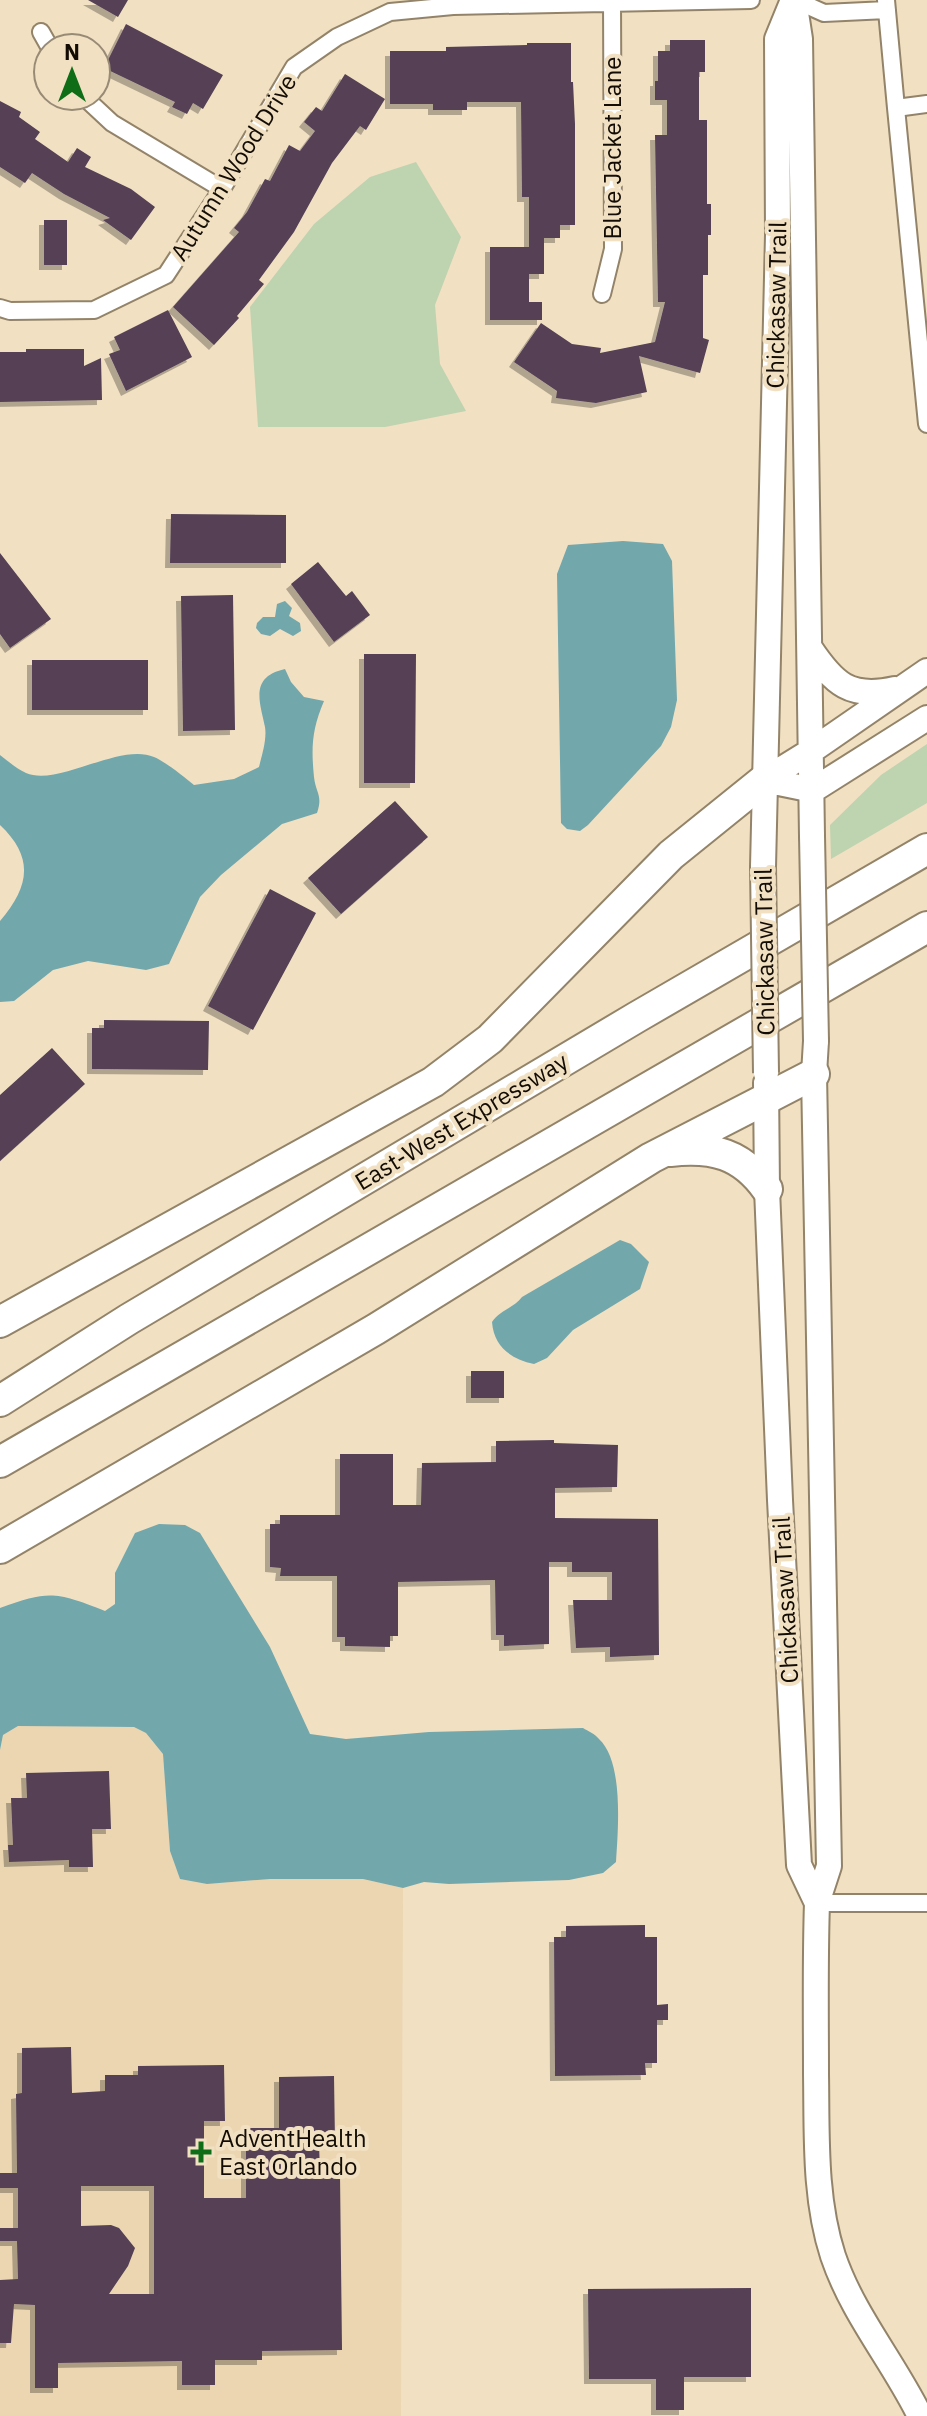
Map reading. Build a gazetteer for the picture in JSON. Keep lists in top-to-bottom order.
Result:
{
  "streets": {
    "highway": ["East-West Expressway"],
    "street": ["Blue Jacket Lane", "Autumn Wood Drive", "Chickasaw Trail"]
  },
  "crossings": [
    ["Blue Jacket Lane", "Autumn Wood Drive"]
  ],
  "places": {
    "health": ["AdventHealth East Orlando"]
  },
  "north": "top"
}
